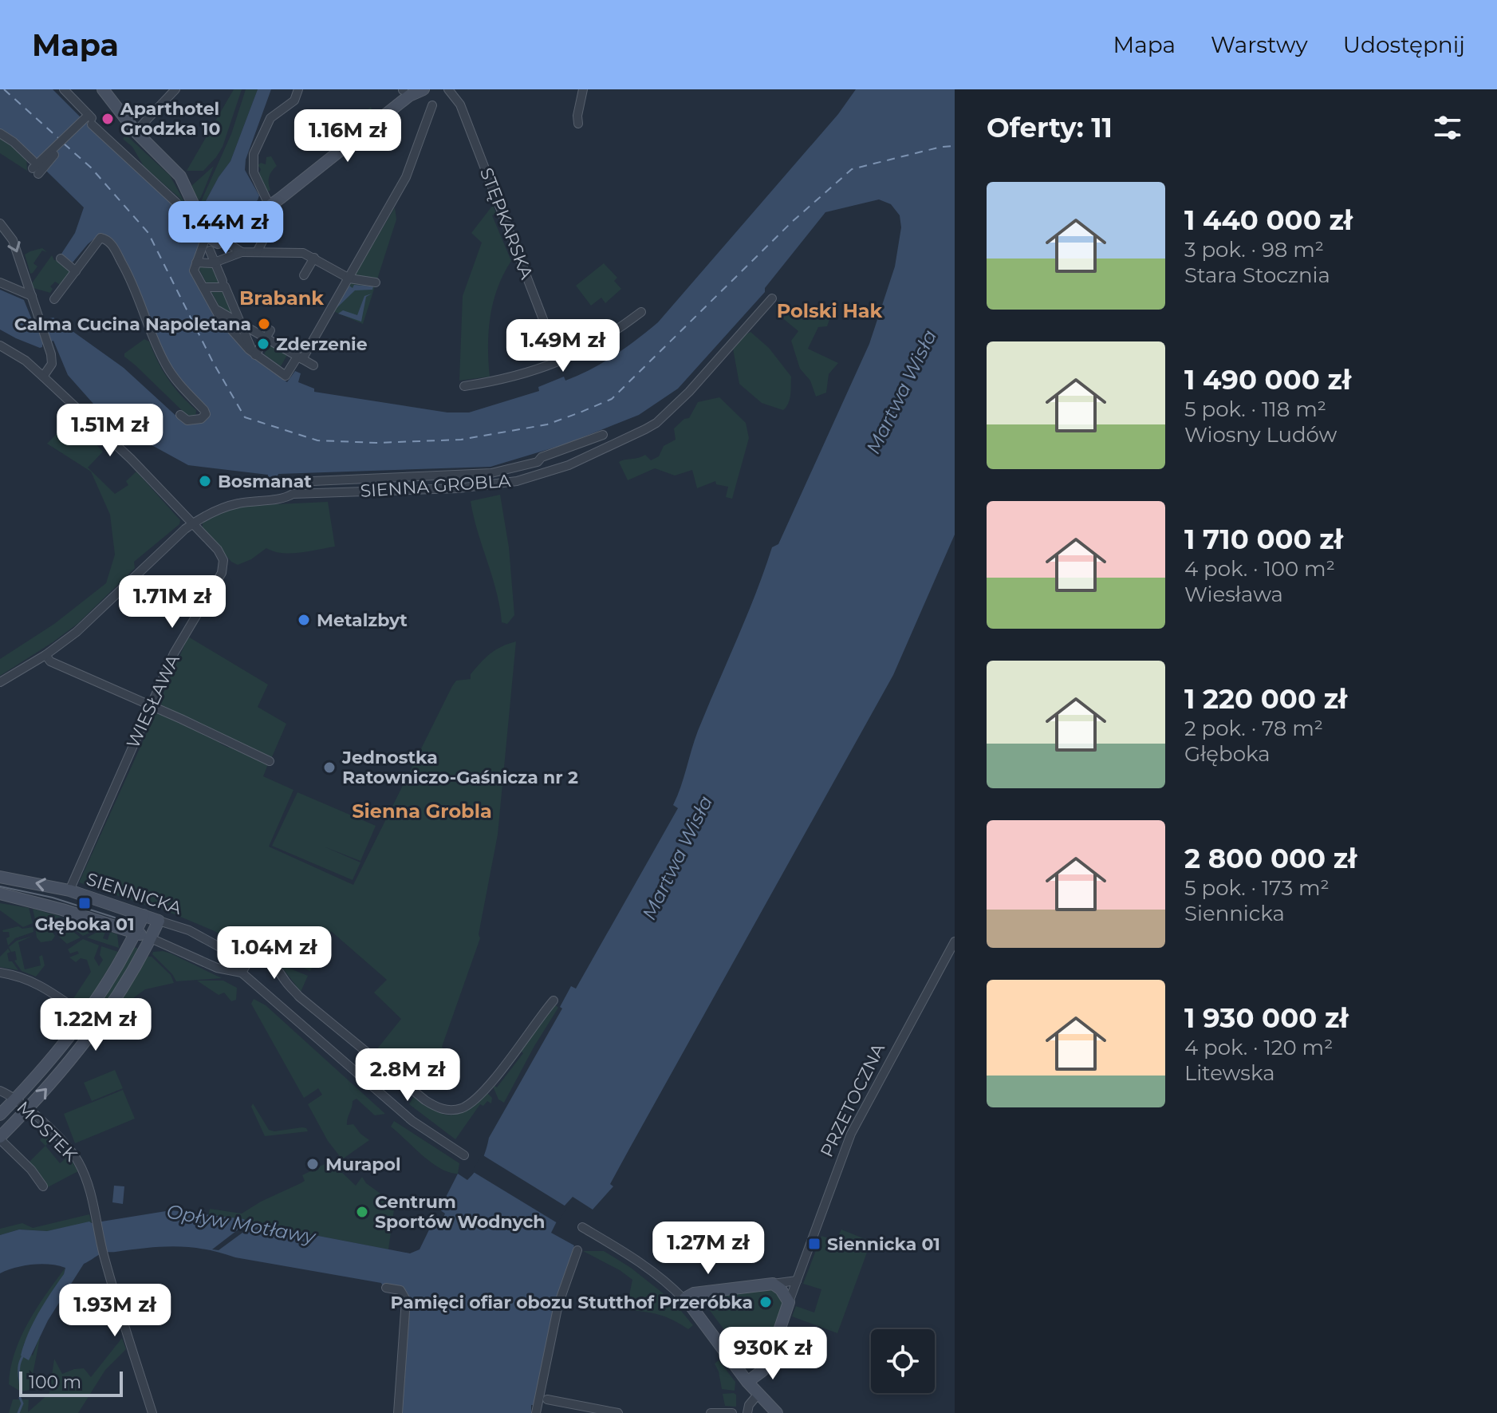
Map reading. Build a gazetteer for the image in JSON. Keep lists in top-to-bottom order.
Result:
{
  "streets": {
    "street": [
      "STĘPKARSKA",
      "SIENNA GROBLA",
      "WIESŁAWA",
      "SIENNICKA",
      "PRZETOCZNA",
      "MOSTEK"
    ]
  },
  "crossings": [
    ["SIENNA GROBLA", "WIESŁAWA"],
    ["WIESŁAWA", "SIENNICKA"]
  ],
  "districts": ["Brabank", "Polski Hak", "Sienna Grobla"],
  "water": ["Martwa Wisła", "Opływ Motławy"],
  "places": {
    "other": [
      "Aparthotel Grodzka 10",
      "Calma Cucina Napoletana",
      "Zderzenie",
      "Bosmanat",
      "Metalzbyt",
      "Jednostka Ratowniczo-Gaśnicza nr 2",
      "Murapol",
      "Centrum Sportów Wodnych",
      "Pamięci ofiar obozu Stutthof Przeróbka"
    ],
    "transit": ["Głęboka 01", "Siennicka 01"]
  },
  "scale_bar": "100 m",
  "page": {
    "header": "Mapa",
    "nav": ["Mapa", "Warstwy", "Udostępnij"],
    "heading": "Oferty: 11",
    "price": [
      "1.16M zł",
      "1.44M zł",
      "1.49M zł",
      "1.51M zł",
      "1.71M zł",
      "1.04M zł",
      "1.22M zł",
      "2.8M zł",
      "1.27M zł",
      "1.93M zł",
      "930K zł"
    ],
    "list": [
      {
        "name": "1 440 000 zł",
        "note": "3 pok. · 98 m² · Stara Stocznia"
      },
      {
        "name": "1 490 000 zł",
        "note": "5 pok. · 118 m² · Wiosny Ludów"
      },
      {
        "name": "1 710 000 zł",
        "note": "4 pok. · 100 m² · Wiesława"
      },
      {
        "name": "1 220 000 zł",
        "note": "2 pok. · 78 m² · Głęboka"
      },
      {
        "name": "2 800 000 zł",
        "note": "5 pok. · 173 m² · Siennicka"
      },
      {
        "name": "1 930 000 zł",
        "note": "4 pok. · 120 m² · Litewska"
      }
    ],
    "scale": "100 m"
  }
}
